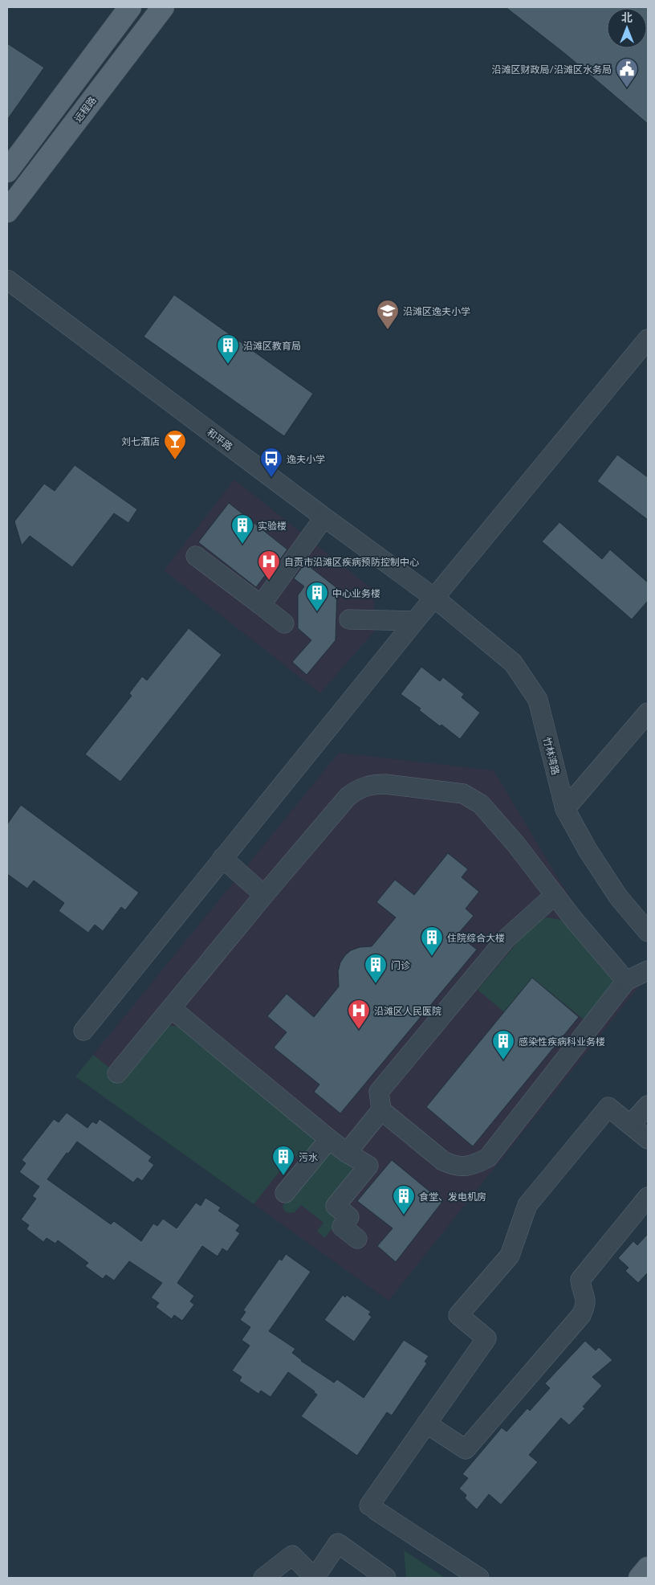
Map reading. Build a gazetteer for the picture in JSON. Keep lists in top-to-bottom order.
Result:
{
  "streets": {
    "main road": ["远程路"],
    "street": ["和平路", "竹林湾路"]
  },
  "crossings": [
    ["和平路", "竹林湾路"]
  ],
  "places": {
    "public building": ["沿滩区财政局/沿滩区水务局"],
    "school or university": ["沿滩区逸夫小学"],
    "building": [
      "沿滩区教育局",
      "实验楼",
      "中心业务楼",
      "住院综合大楼",
      "门诊",
      "感染性疾病科业务楼",
      "污水",
      "食堂、发电机房"
    ],
    "bar": ["刘七酒店"],
    "bus stop": ["逸夫小学"],
    "hospital": ["自贡市沿滩区疾病预防控制中心", "沿滩区人民医院"]
  },
  "north": "top"
}
